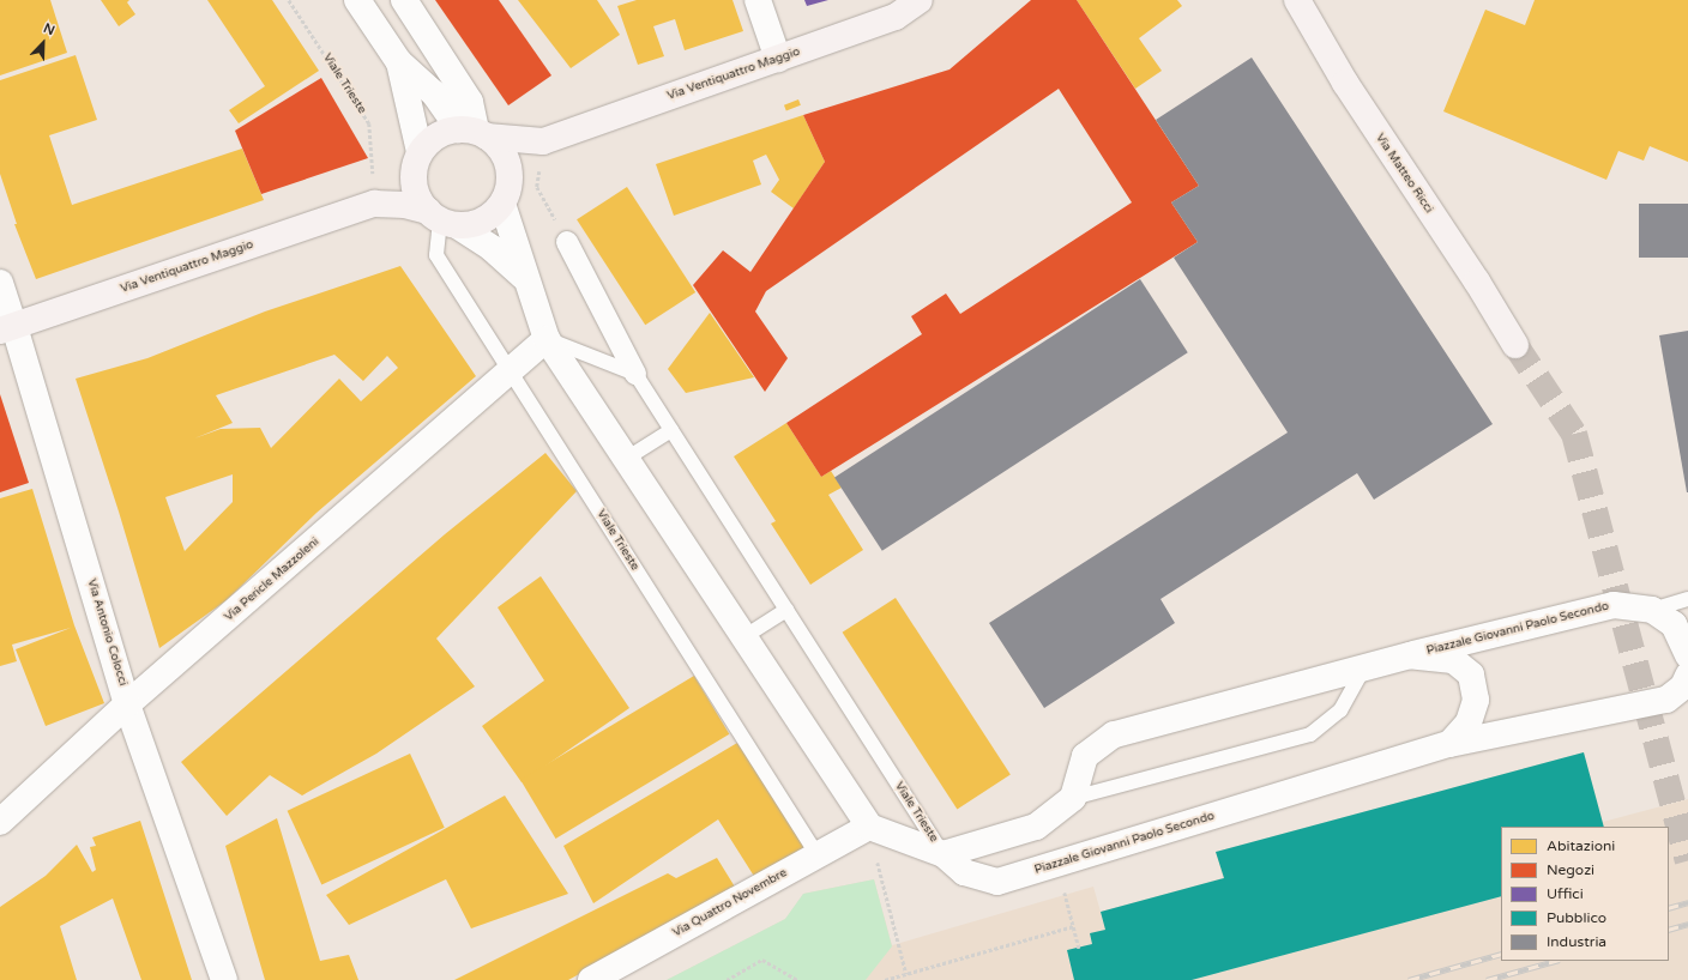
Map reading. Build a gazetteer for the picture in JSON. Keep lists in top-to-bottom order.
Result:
{
  "streets": {
    "main road": ["Via Ventiquattro Maggio", "Via Matteo Ricci"],
    "street": [
      "Viale Trieste",
      "Via Pericle Mazzoleni",
      "Piazzale Giovanni Paolo Secondo",
      "Via Antonio Colocci",
      "Via Quattro Novembre"
    ]
  },
  "crossings": [
    ["Via Ventiquattro Maggio", "Viale Trieste"],
    ["Via Ventiquattro Maggio", "Via Antonio Colocci"],
    ["Viale Trieste", "Via Pericle Mazzoleni"],
    ["Viale Trieste", "Piazzale Giovanni Paolo Secondo"],
    ["Viale Trieste", "Via Quattro Novembre"],
    ["Via Pericle Mazzoleni", "Via Antonio Colocci"]
  ],
  "legend": [
    "Abitazioni",
    "Negozi",
    "Uffici",
    "Pubblico",
    "Industria"
  ],
  "north": "top right"
}
